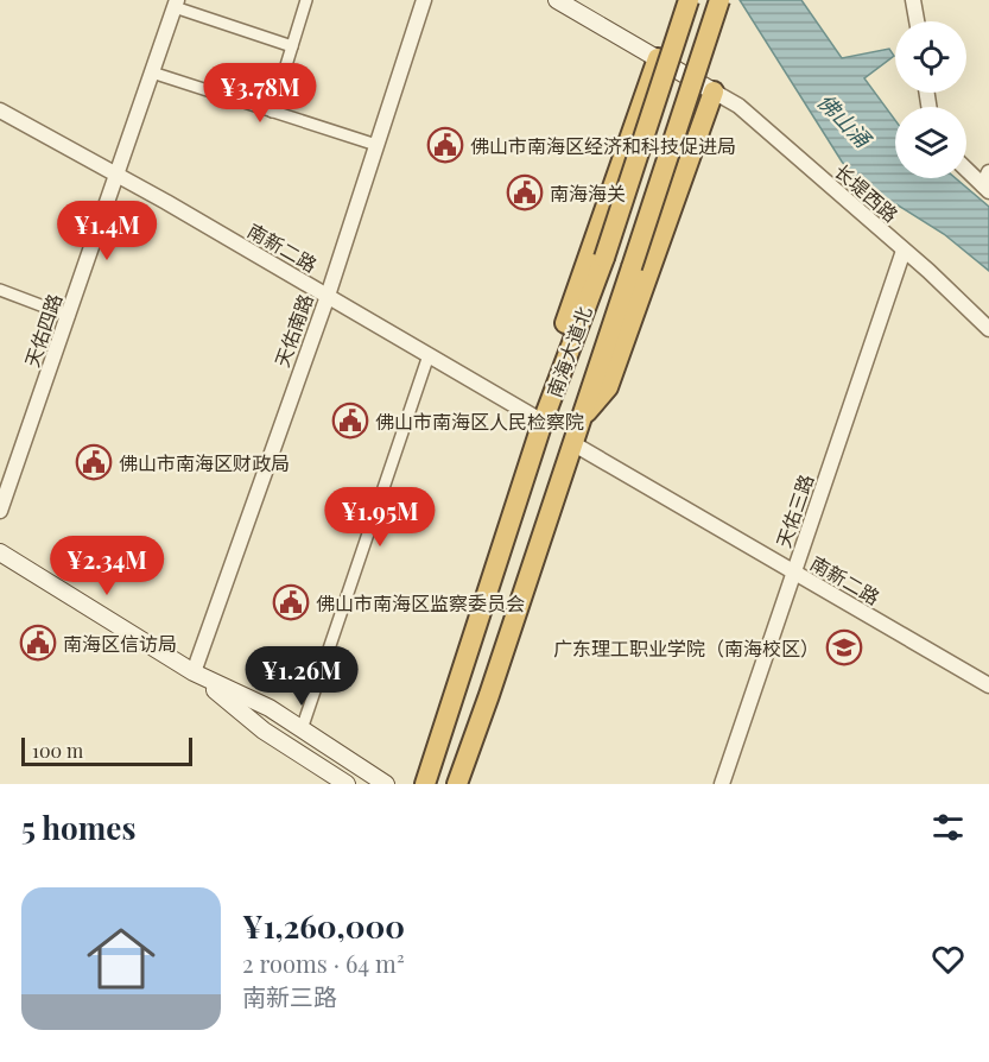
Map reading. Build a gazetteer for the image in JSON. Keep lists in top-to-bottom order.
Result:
{
  "streets": {
    "highway": ["南海大道北"],
    "street": [
      "长堤西路",
      "南新二路",
      "天佑四路",
      "天佑南路",
      "天佑三路"
    ]
  },
  "crossings": [
    ["长堤西路", "天佑三路"],
    ["南新二路", "天佑四路"],
    ["南新二路", "天佑南路"],
    ["南新二路", "南海大道北"],
    ["南新二路", "天佑三路"]
  ],
  "water": ["佛山涌"],
  "places": {
    "public building": [
      "佛山市南海区经济和科技促进局",
      "南海海关",
      "佛山市南海区人民检察院",
      "佛山市南海区财政局",
      "佛山市南海区监察委员会",
      "南海区信访局"
    ],
    "school or university": ["广东理工职业学院（南海校区）"]
  },
  "scale_bar": "100 m",
  "page": {
    "price": [
      "¥3.78M",
      "¥1.4M",
      "¥1.95M",
      "¥2.34M",
      "¥1.26M"
    ],
    "scale": "100 m",
    "heading": "5 homes",
    "list": [
      {
        "name": "¥1,260,000",
        "note": "2 rooms · 64 m² · 南新三路"
      }
    ]
  }
}
